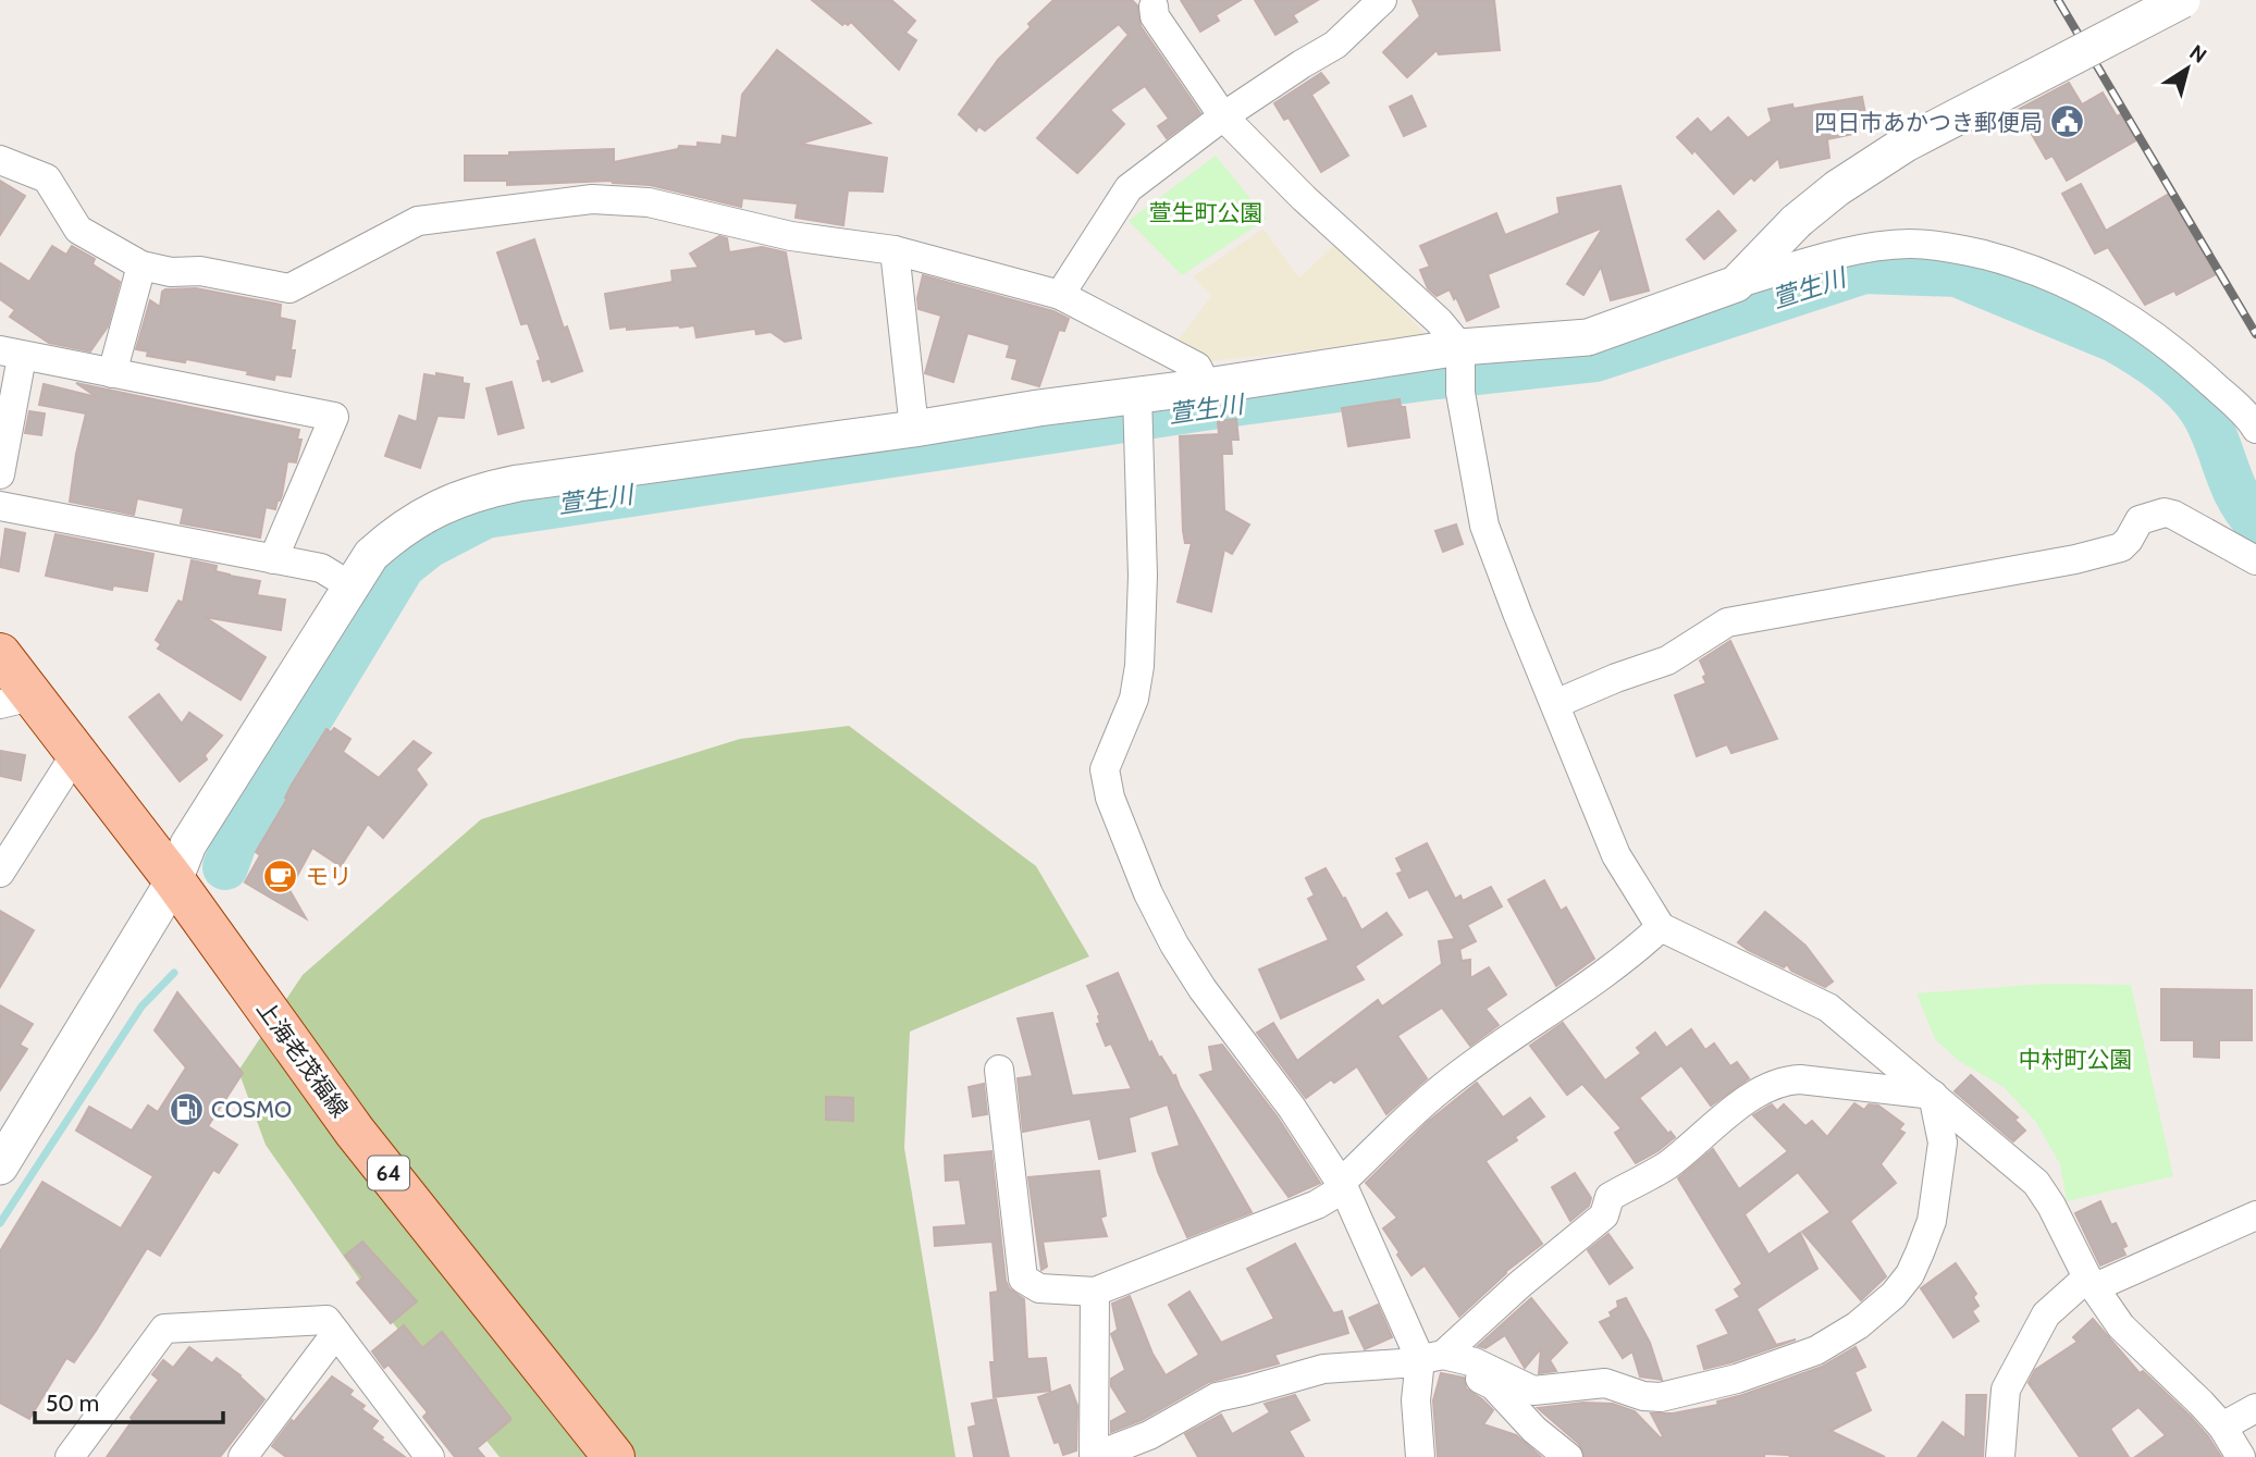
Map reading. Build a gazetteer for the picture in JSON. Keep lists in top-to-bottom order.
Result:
{
  "streets": {
    "main road": ["上海老茂福線", "64"]
  },
  "water": ["萱生川"],
  "parks": ["萱生町公園", "中村町公園"],
  "places": {
    "public building": ["四日市あかつき郵便局"],
    "cafe": ["モリ"],
    "fuel station": ["COSMO"]
  },
  "scale_bar": "50 m",
  "north": "top right"
}
